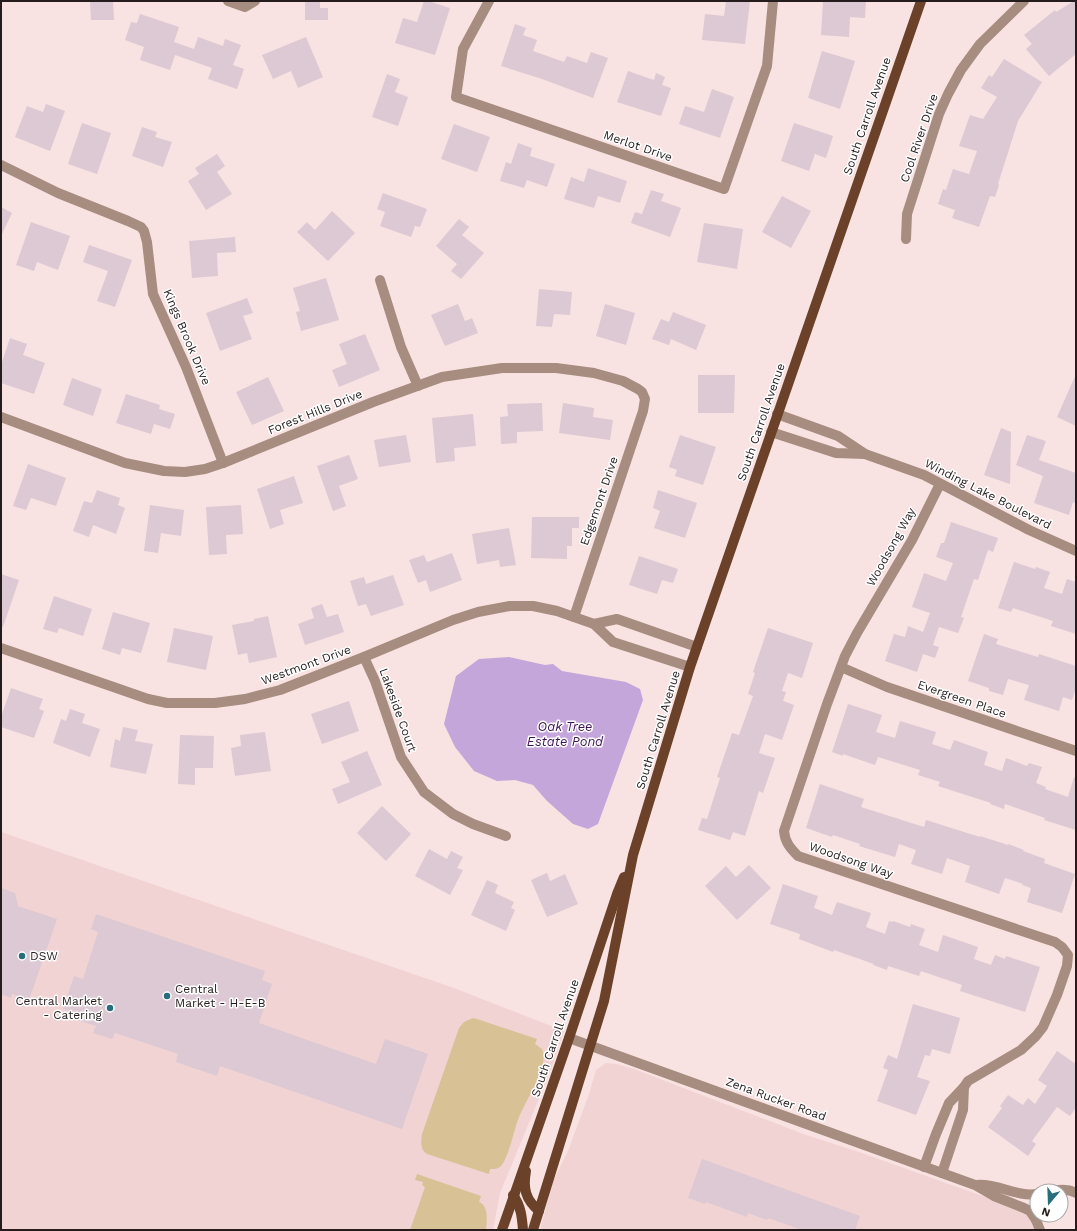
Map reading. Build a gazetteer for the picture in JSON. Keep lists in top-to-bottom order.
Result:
{
  "streets": {
    "main road": ["South Carroll Avenue"],
    "street": [
      "Cool River Drive",
      "Merlot Drive",
      "Kings Brook Drive",
      "Forest Hills Drive",
      "Winding Lake Boulevard",
      "Edgemont Drive",
      "Woodsong Way",
      "Westmont Drive",
      "Evergreen Place",
      "Lakeside Court",
      "Zena Rucker Road"
    ]
  },
  "crossings": [
    ["South Carroll Avenue", "Winding Lake Boulevard"],
    ["South Carroll Avenue", "Westmont Drive"],
    ["South Carroll Avenue", "Zena Rucker Road"],
    ["Kings Brook Drive", "Forest Hills Drive"],
    ["Forest Hills Drive", "Edgemont Drive"],
    ["Winding Lake Boulevard", "Woodsong Way"],
    ["Edgemont Drive", "Westmont Drive"],
    ["Woodsong Way", "Evergreen Place"],
    ["Woodsong Way", "Zena Rucker Road"],
    ["Westmont Drive", "Lakeside Court"]
  ],
  "water": ["Oak Tree Estate Pond"],
  "places": ["DSW", "Central Market - H-E-B", "Central Market - Catering"],
  "north": "bottom"
}
